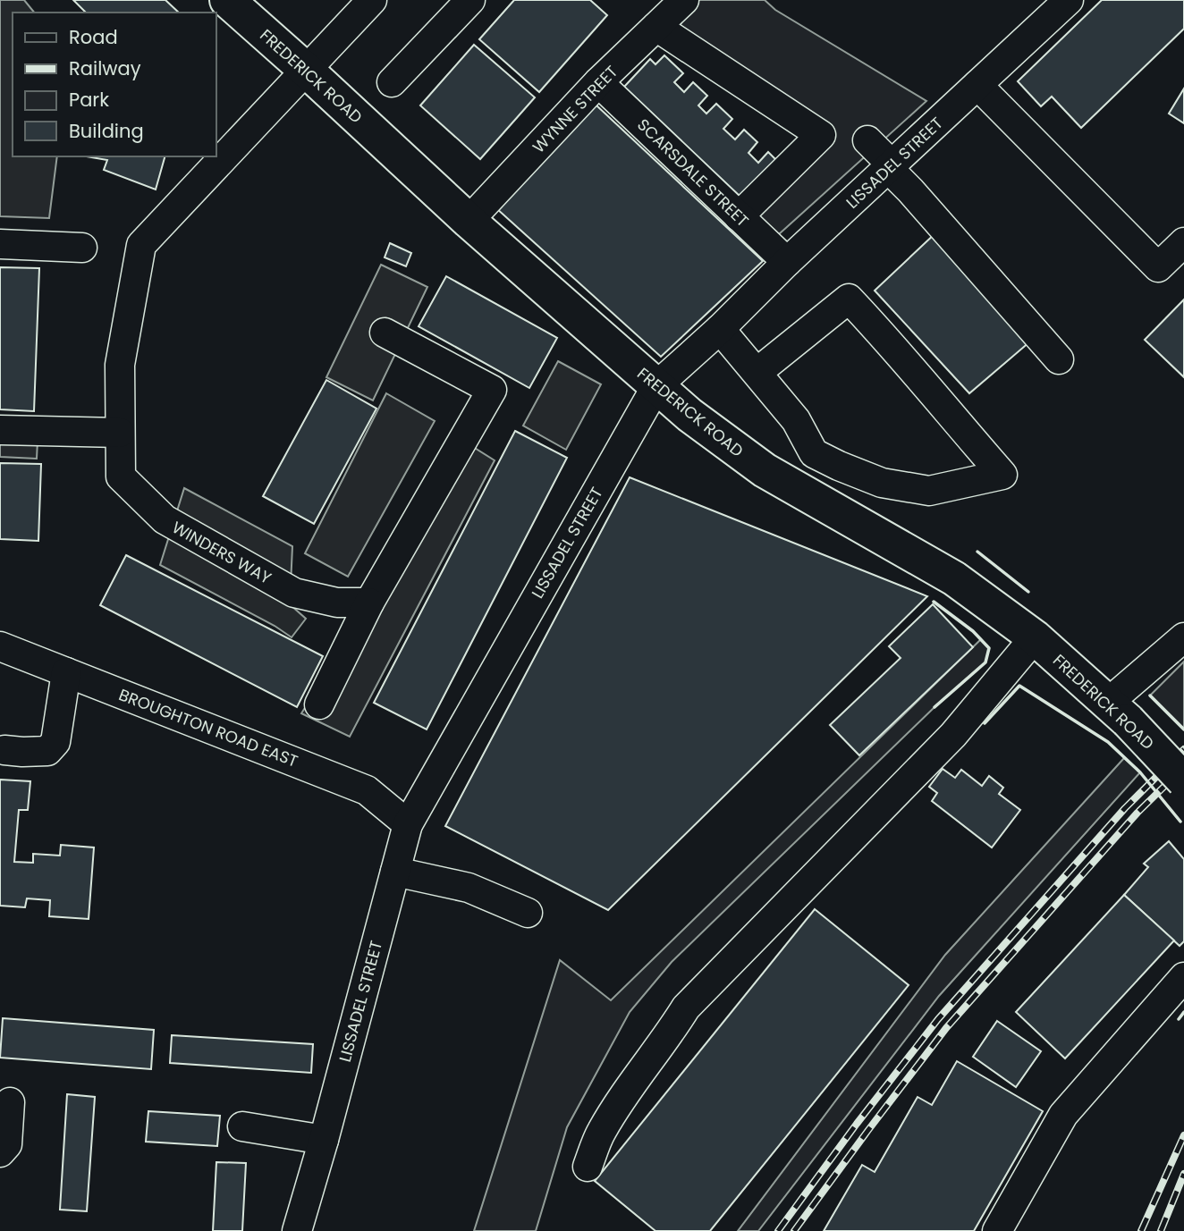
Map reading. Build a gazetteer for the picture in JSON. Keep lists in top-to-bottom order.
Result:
{
  "streets": {
    "main road": ["FREDERICK ROAD"],
    "street": [
      "WYNNE STREET",
      "LISSADEL STREET",
      "SCARSDALE STREET",
      "WINDERS WAY",
      "BROUGHTON ROAD EAST"
    ]
  },
  "crossings": [
    ["FREDERICK ROAD", "WYNNE STREET"],
    ["FREDERICK ROAD", "LISSADEL STREET"],
    ["FREDERICK ROAD", "WINDERS WAY"],
    ["WYNNE STREET", "SCARSDALE STREET"],
    ["LISSADEL STREET", "SCARSDALE STREET"],
    ["LISSADEL STREET", "BROUGHTON ROAD EAST"]
  ],
  "legend": [
    "Road",
    "Railway",
    "Park",
    "Building"
  ]
}
